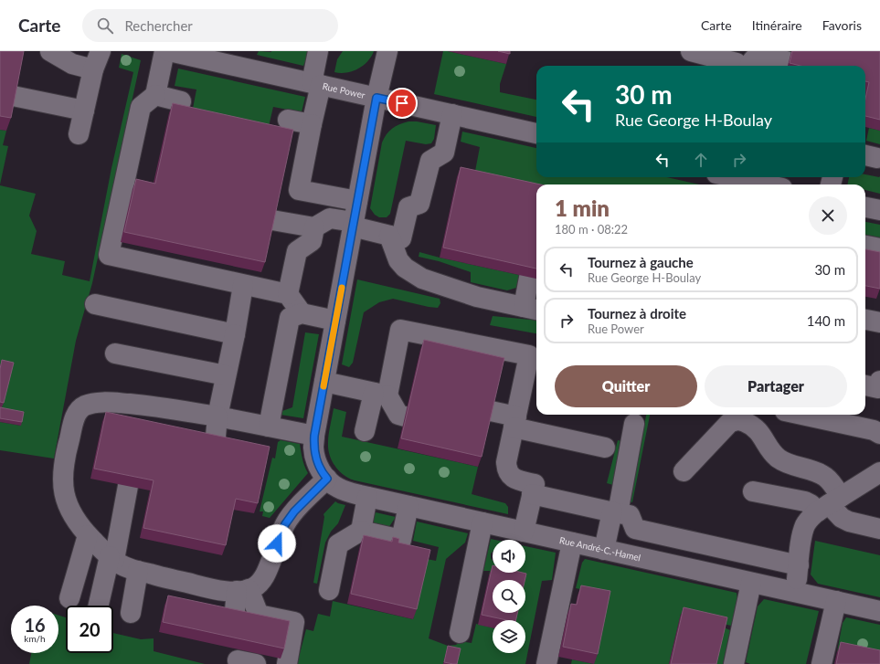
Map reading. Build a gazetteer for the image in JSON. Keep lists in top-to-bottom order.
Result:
{
  "streets": {
    "street": ["Rue Power", "Rue André-C.-Hamel"]
  },
  "page": {
    "header": "Carte",
    "search": "Rechercher",
    "nav": ["Carte", "Itinéraire", "Favoris"],
    "turn": ["30 m", "Rue George H-Boulay"],
    "heading": ["1 min", "180 m · 08:22"],
    "list": [
      {
        "name": "Tournez à gauche",
        "note": "Rue George H-Boulay",
        "value": "30 m"
      },
      {
        "name": "Tournez à droite",
        "note": "Rue Power",
        "value": "140 m"
      }
    ],
    "buttons": ["Quitter", "Partager"],
    "speed": "16 km/h",
    "limit": "20"
  }
}
